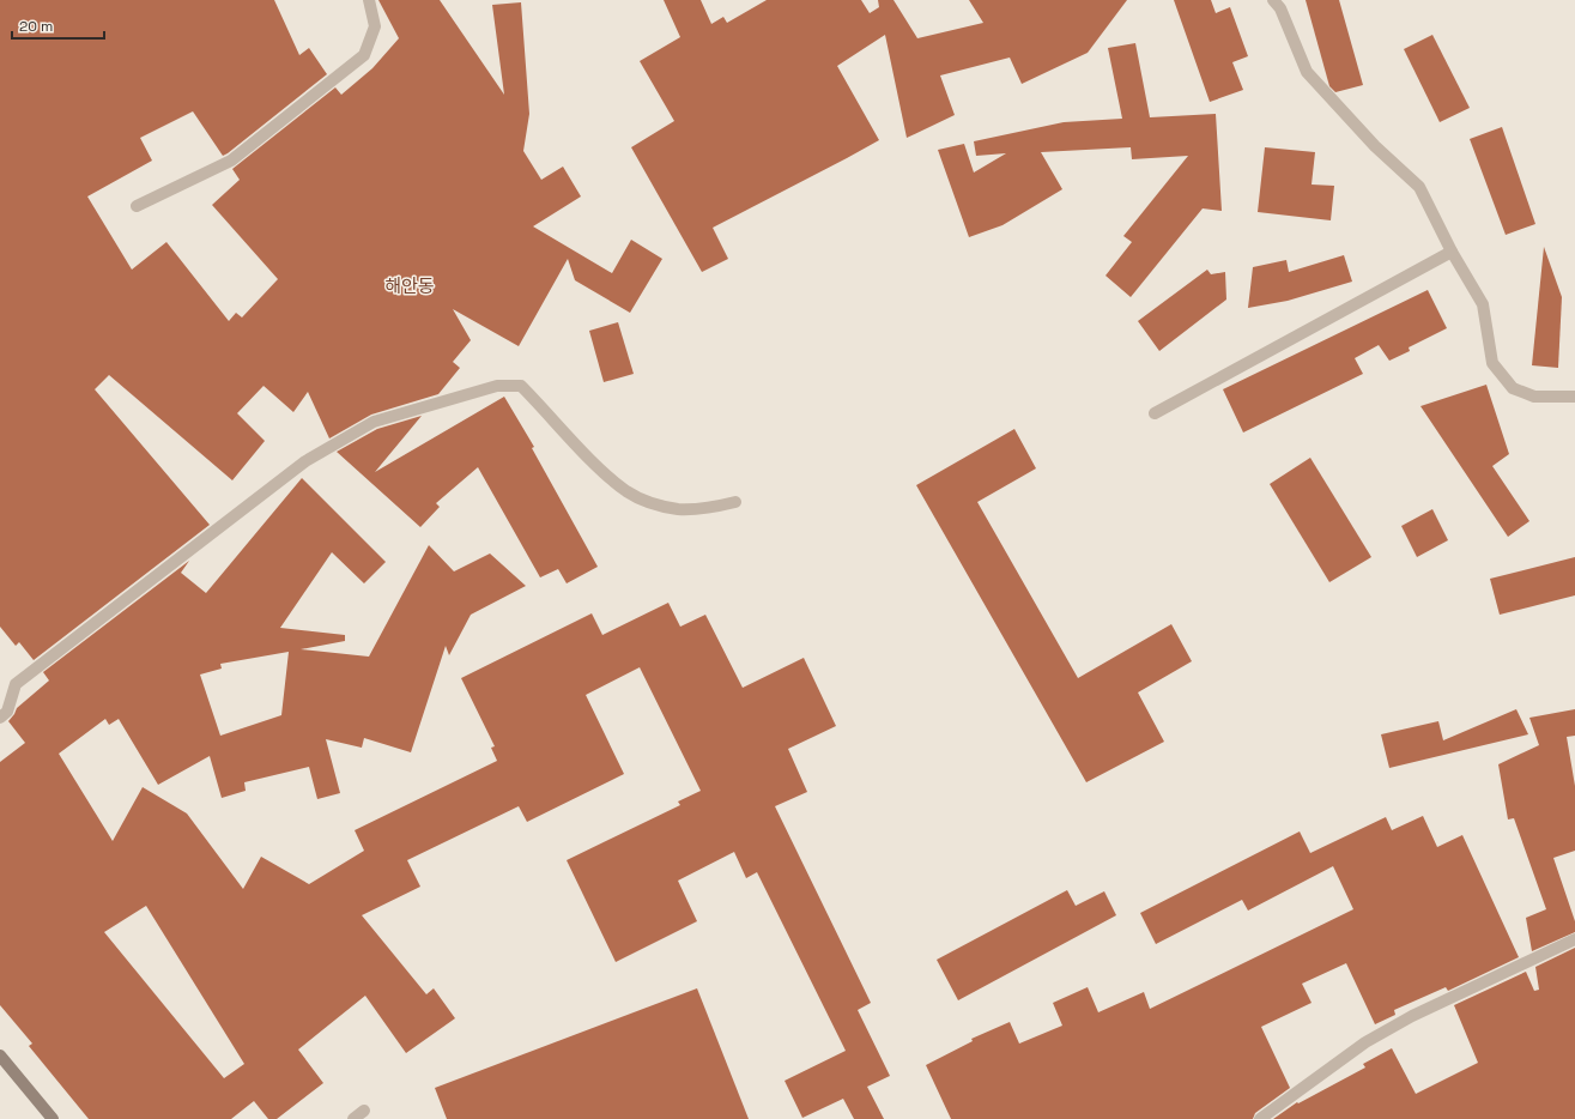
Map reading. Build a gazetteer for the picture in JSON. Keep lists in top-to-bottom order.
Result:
{
  "districts": ["해안동"],
  "scale_bar": "20 m"
}
